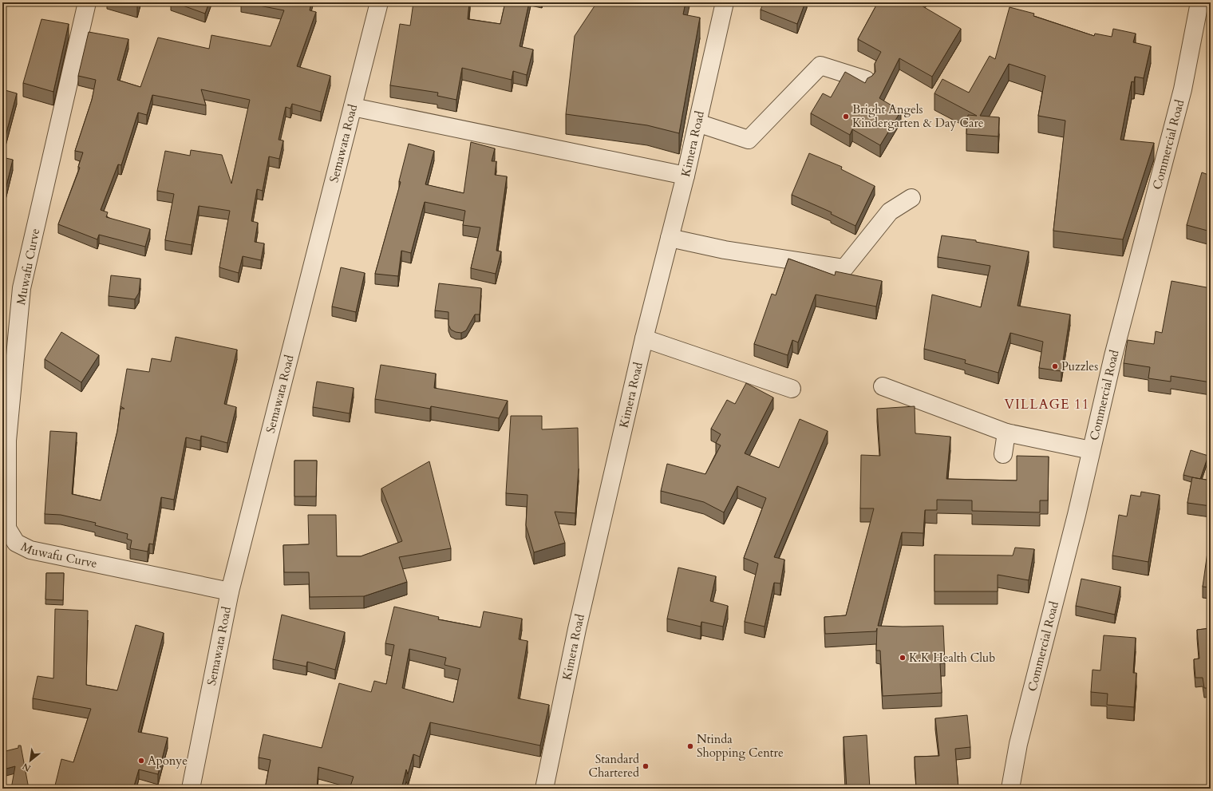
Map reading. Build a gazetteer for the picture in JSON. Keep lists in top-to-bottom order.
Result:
{
  "streets": {
    "street": [
      "Semawata Road",
      "Kimera Road",
      "Commercial Road",
      "Muwafu Curve"
    ]
  },
  "crossings": [
    ["Semawata Road", "Muwafu Curve"]
  ],
  "districts": ["VILLAGE 11"],
  "places": [
    "Bright Angels Kindergarten & Day Care",
    "Puzzles",
    "K.K Health Club",
    "Ntinda Shopping Centre",
    "Aponye",
    "Standard Chartered"
  ],
  "north": "bottom left"
}
